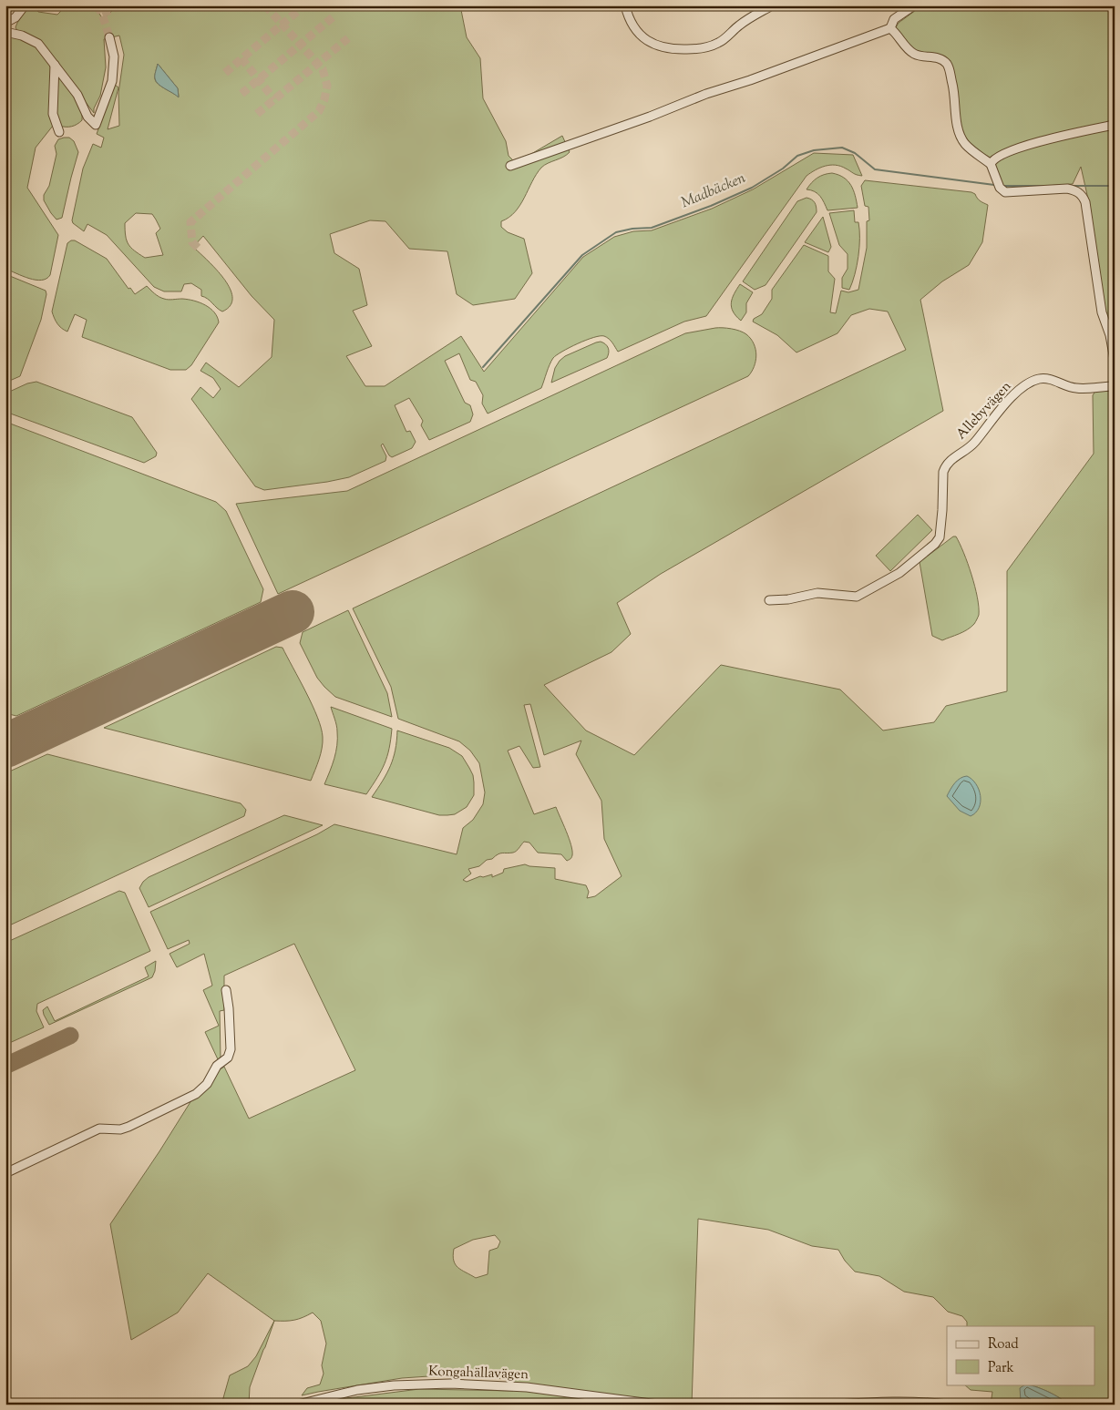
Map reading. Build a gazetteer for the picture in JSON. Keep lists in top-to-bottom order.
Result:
{
  "streets": {
    "street": ["Allebyvägen", "Kongahällavägen"]
  },
  "water": ["Madbäcken"],
  "legend": ["Road", "Park"]
}
